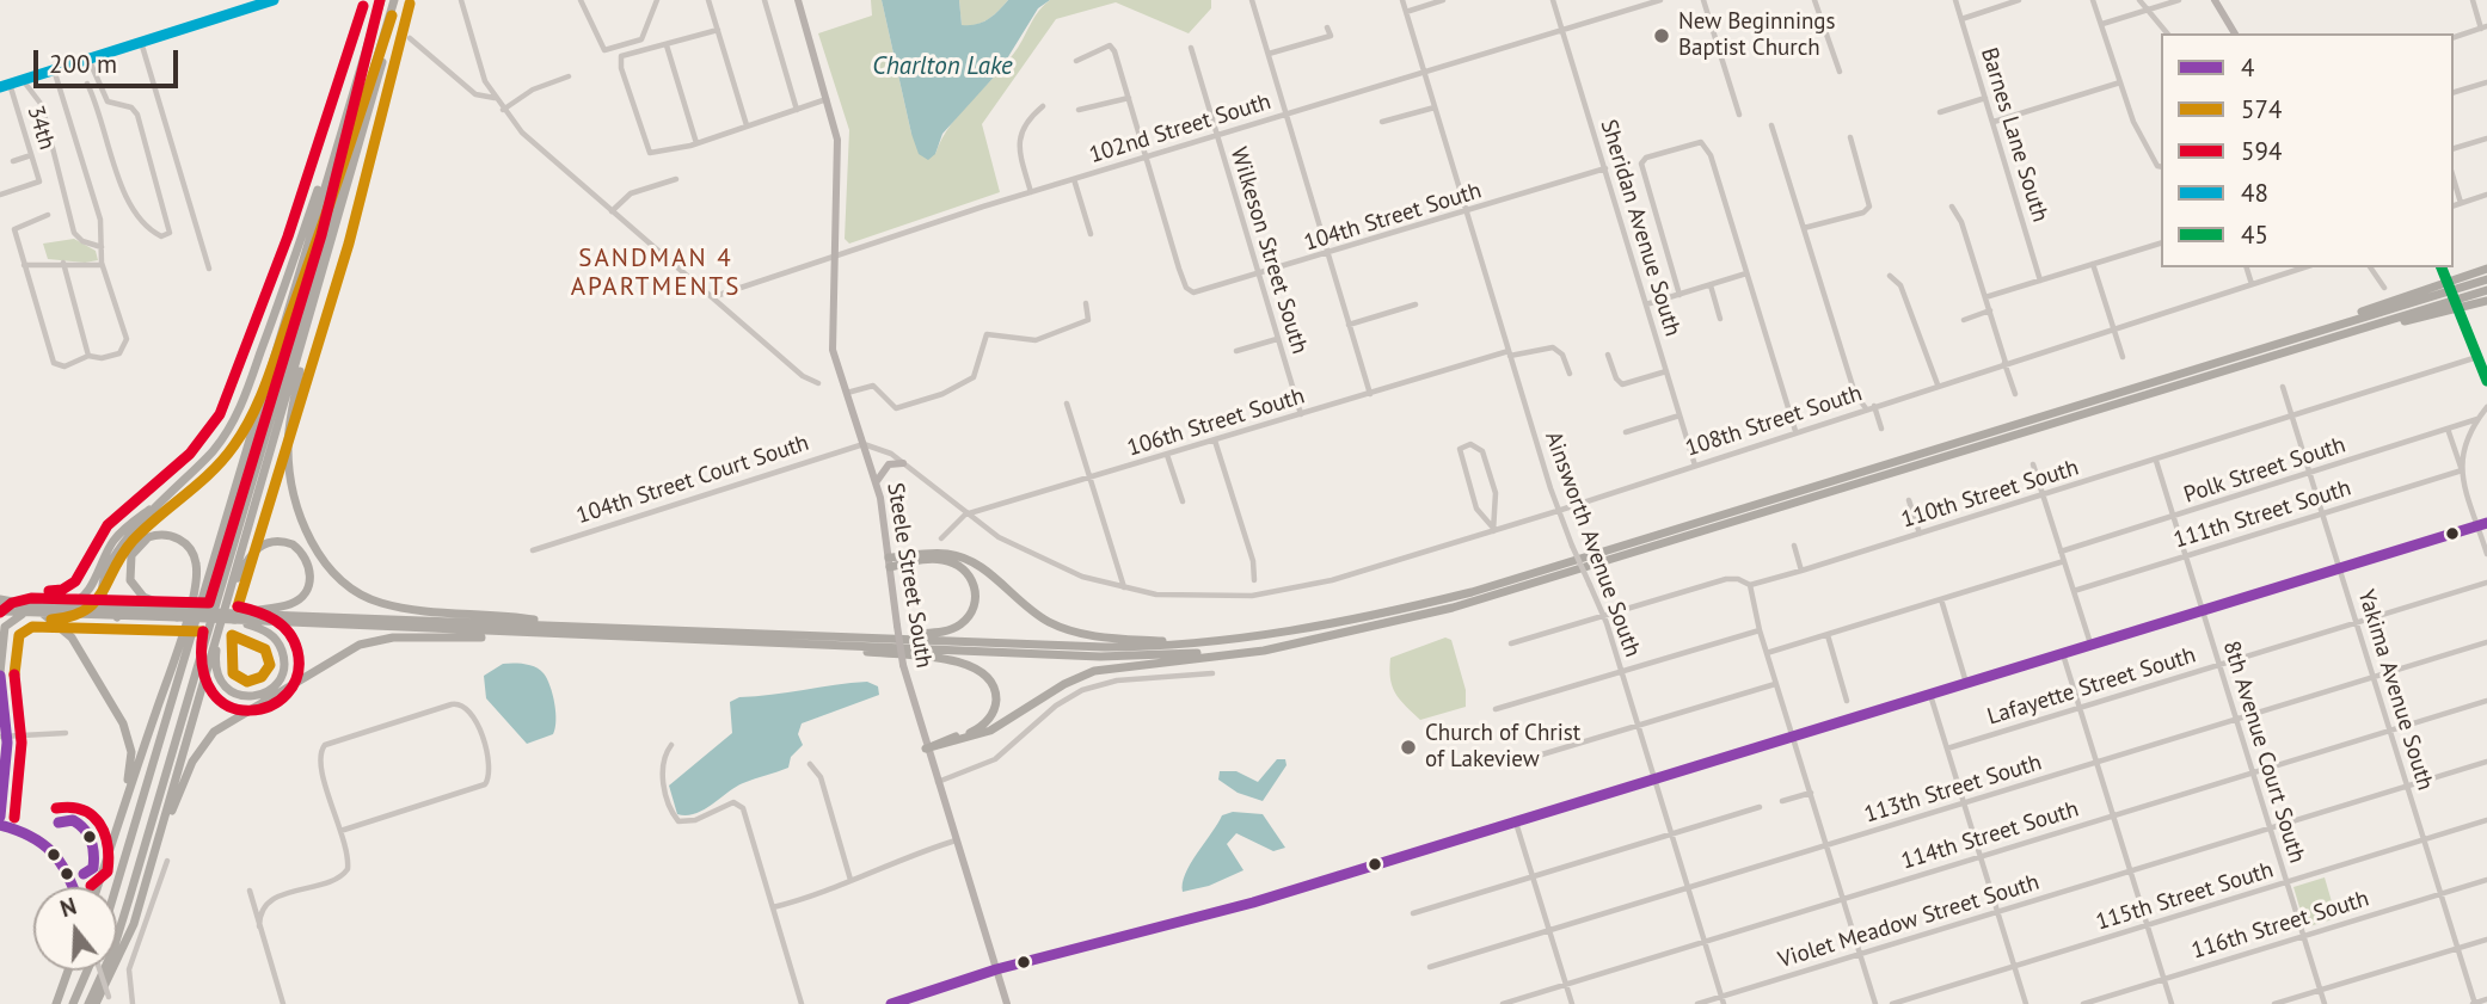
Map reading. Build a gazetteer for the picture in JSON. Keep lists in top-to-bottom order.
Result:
{
  "streets": {
    "main road": ["Steele Street South"],
    "street": [
      "34th",
      "102nd Street South",
      "Barnes Lane South",
      "104th Street South",
      "Sheridan Avenue South",
      "Wilkeson Street South",
      "108th Street South",
      "106th Street South",
      "Polk Street South",
      "104th Street Court South",
      "110th Street South",
      "111th Street South",
      "Ainsworth Avenue South",
      "Lafayette Street South",
      "Yakima Avenue South",
      "8th Avenue Court South",
      "113th Street South",
      "114th Street South",
      "115th Street South",
      "Violet Meadow Street South",
      "116th Street South"
    ]
  },
  "crossings": [
    ["102nd Street South", "104th Street South"],
    ["102nd Street South", "Sheridan Avenue South"],
    ["102nd Street South", "Wilkeson Street South"],
    ["102nd Street South", "Ainsworth Avenue South"],
    ["102nd Street South", "Steele Street South"],
    ["104th Street South", "Sheridan Avenue South"],
    ["104th Street South", "Wilkeson Street South"],
    ["104th Street South", "Ainsworth Avenue South"],
    ["Sheridan Avenue South", "108th Street South"],
    ["Wilkeson Street South", "106th Street South"],
    ["108th Street South", "106th Street South"],
    ["108th Street South", "104th Street Court South"],
    ["108th Street South", "Ainsworth Avenue South"],
    ["108th Street South", "Steele Street South"],
    ["106th Street South", "Ainsworth Avenue South"],
    ["Polk Street South", "Yakima Avenue South"],
    ["Polk Street South", "8th Avenue Court South"],
    ["104th Street Court South", "Steele Street South"],
    ["110th Street South", "Ainsworth Avenue South"],
    ["110th Street South", "Yakima Avenue South"],
    ["110th Street South", "8th Avenue Court South"],
    ["111th Street South", "Yakima Avenue South"],
    ["111th Street South", "8th Avenue Court South"],
    ["Ainsworth Avenue South", "113th Street South"],
    ["Ainsworth Avenue South", "114th Street South"],
    ["Ainsworth Avenue South", "Violet Meadow Street South"],
    ["Lafayette Street South", "Yakima Avenue South"],
    ["Lafayette Street South", "8th Avenue Court South"],
    ["Yakima Avenue South", "113th Street South"],
    ["Yakima Avenue South", "114th Street South"],
    ["Yakima Avenue South", "115th Street South"],
    ["Yakima Avenue South", "Violet Meadow Street South"],
    ["Yakima Avenue South", "116th Street South"],
    ["8th Avenue Court South", "113th Street South"],
    ["8th Avenue Court South", "114th Street South"],
    ["8th Avenue Court South", "115th Street South"],
    ["8th Avenue Court South", "Violet Meadow Street South"],
    ["8th Avenue Court South", "116th Street South"]
  ],
  "districts": ["SANDMAN 4 APARTMENTS"],
  "water": ["Charlton Lake"],
  "places": ["New Beginnings Baptist Church", "Church of Christ of Lakeview"],
  "lines": [
    "transit line 594",
    "transit line 48",
    "transit line 574",
    "transit line 45",
    "transit line 4"
  ],
  "legend": [
    "4",
    "574",
    "594",
    "48",
    "45"
  ],
  "scale_bar": "200 m",
  "north": "top"
}
